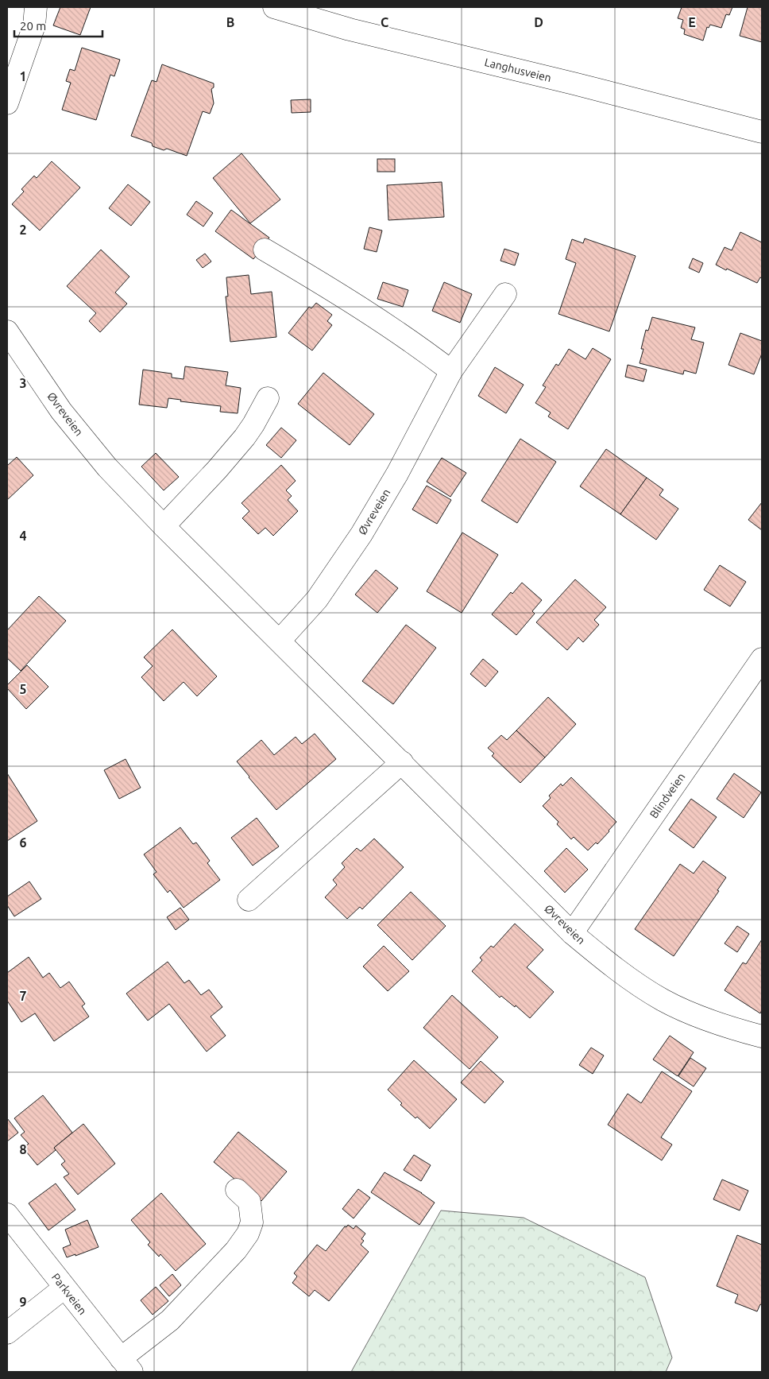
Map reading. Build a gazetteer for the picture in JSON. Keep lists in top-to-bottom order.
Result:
{
  "streets": {
    "street": [
      "Langhusveien",
      "Øvreveien",
      "Blindveien",
      "Parkveien"
    ]
  },
  "crossings": [
    ["Øvreveien", "Blindveien"]
  ],
  "scale_bar": "20 m",
  "grid": {
    "columns": [
      "B",
      "C",
      "D",
      "E"
    ],
    "rows": [
      "1",
      "2",
      "3",
      "4",
      "5",
      "6",
      "7",
      "8",
      "9"
    ]
  }
}
